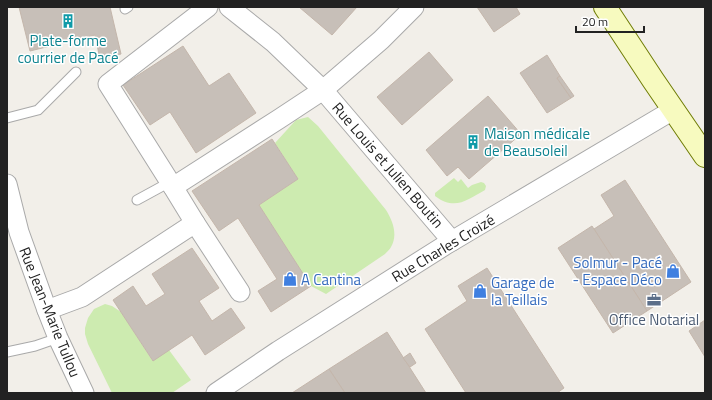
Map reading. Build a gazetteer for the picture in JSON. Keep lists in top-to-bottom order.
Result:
{
  "streets": {
    "street": ["Rue Louis et Julien Boutin", "Rue Charles Croizé", "Rue Jean-Marie Tullou"]
  },
  "crossings": [
    ["Rue Louis et Julien Boutin", "Rue Charles Croizé"]
  ],
  "places": {
    "building": ["Plate-forme courrier de Pacé", "Maison médicale de Beausoleil"],
    "shop": ["Solmur - Pacé - Espace Déco", "A Cantina", "Garage de la Teillais"],
    "office": ["Office Notarial"]
  },
  "scale_bar": "20 m"
}
